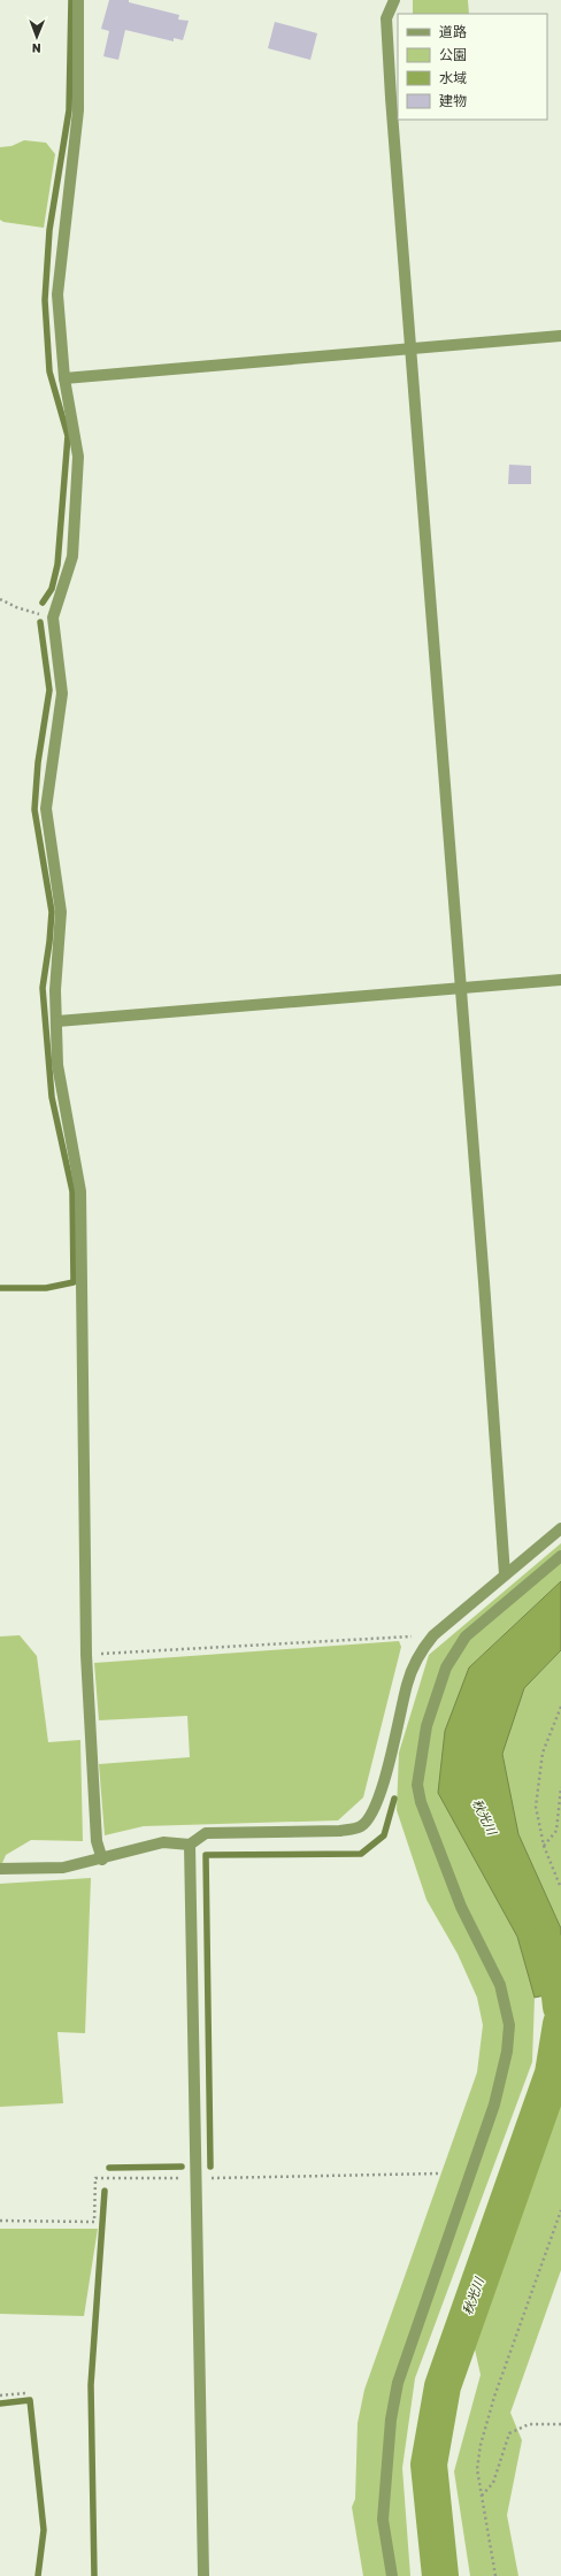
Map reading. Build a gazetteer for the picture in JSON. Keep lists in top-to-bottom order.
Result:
{
  "water": ["秋光川"],
  "legend": [
    "道路",
    "公園",
    "水域",
    "建物"
  ],
  "north": "bottom"
}
